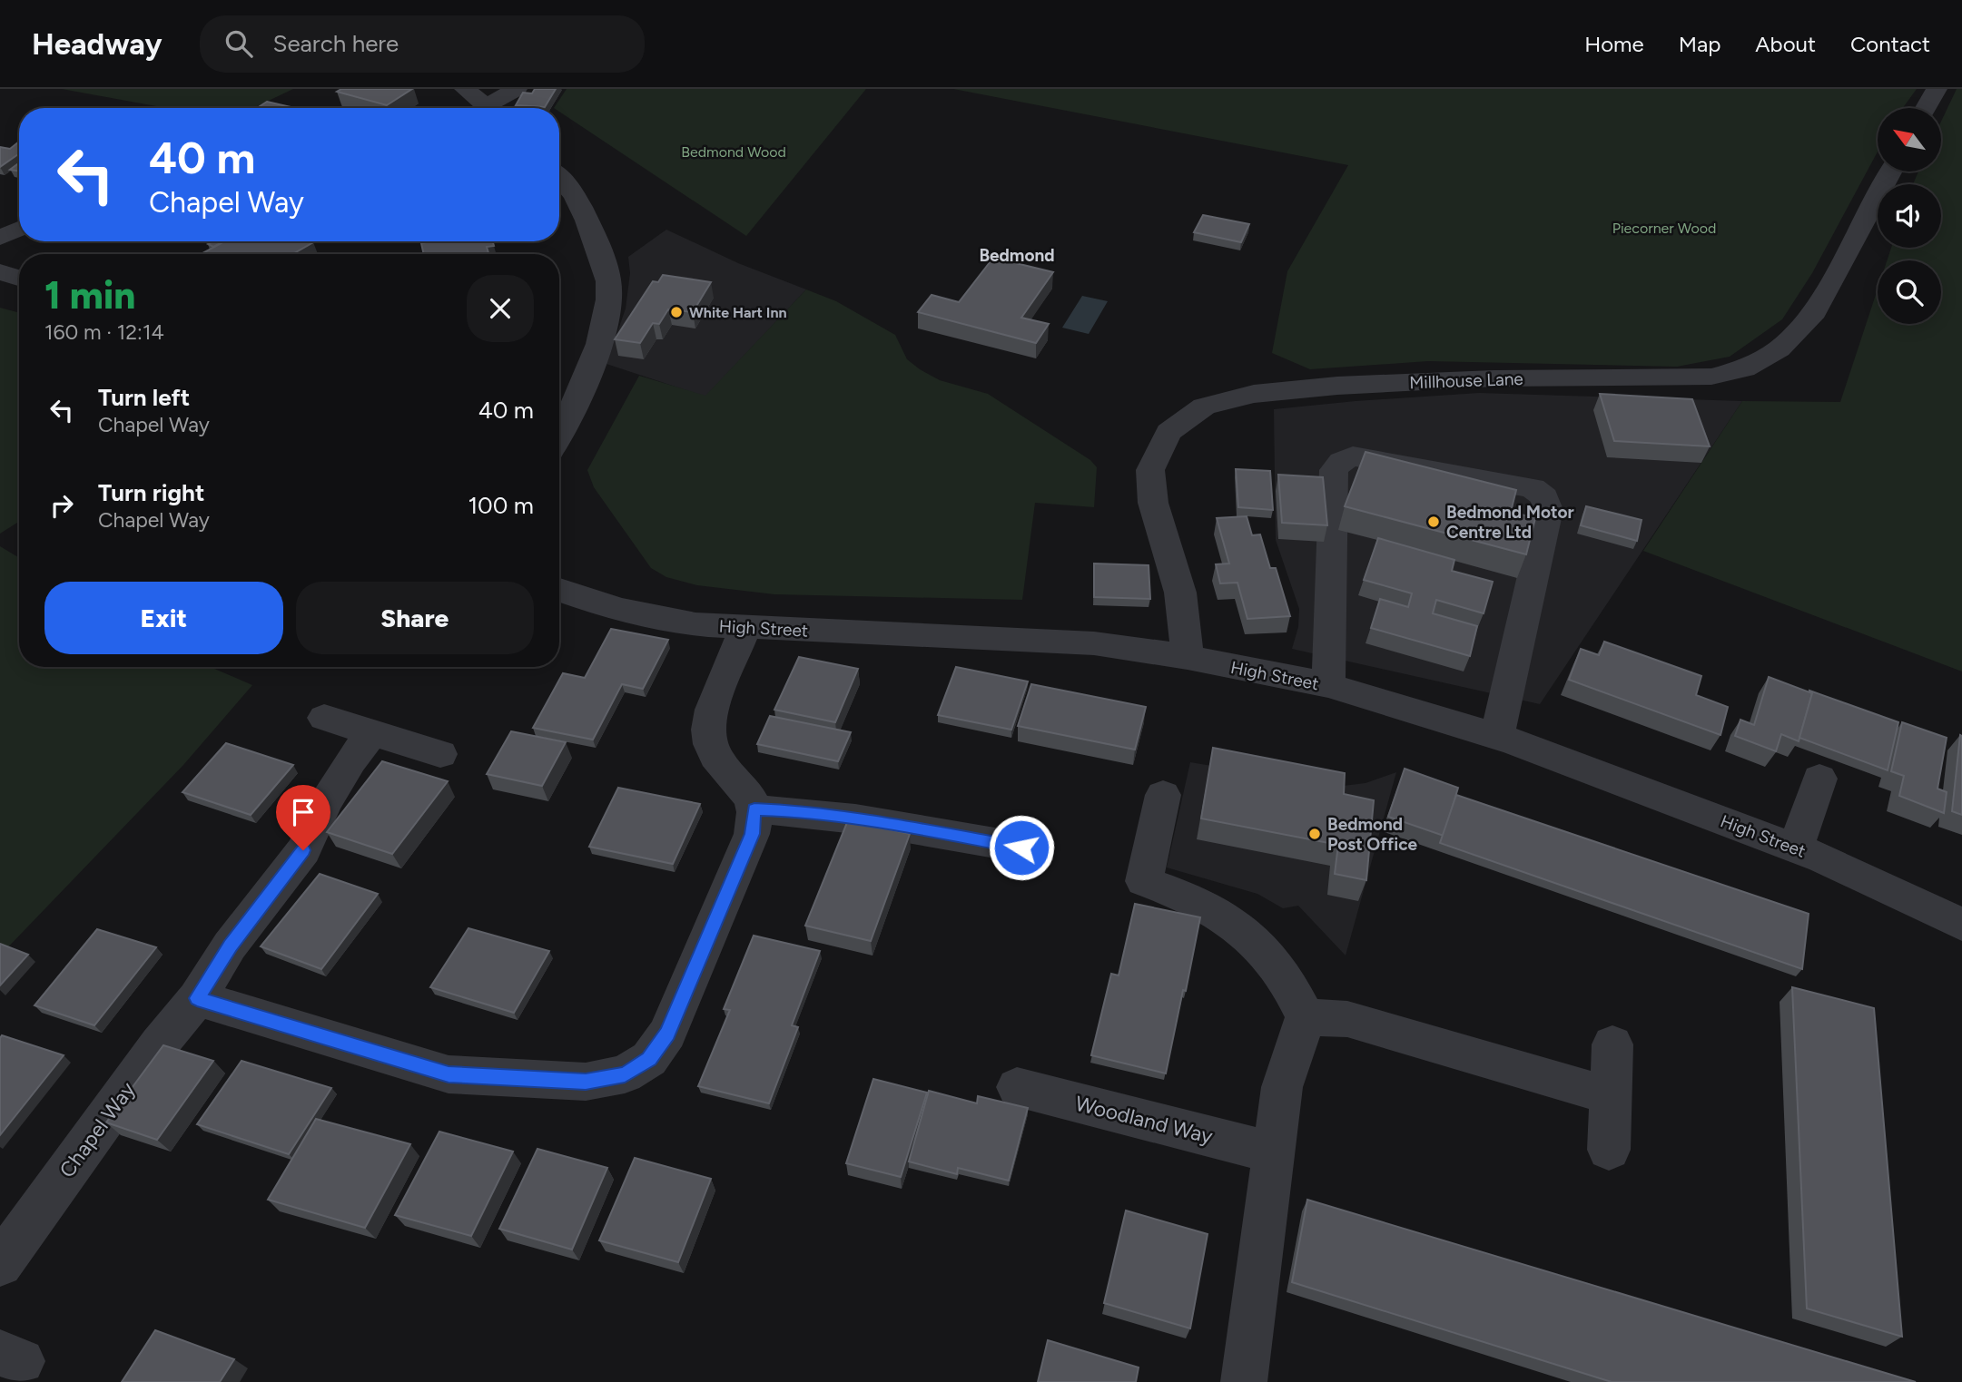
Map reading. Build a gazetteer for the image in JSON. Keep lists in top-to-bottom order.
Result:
{
  "streets": {
    "street": [
      "Millhouse Lane",
      "High Street",
      "Woodland Way",
      "Chapel Way"
    ]
  },
  "crossings": [
    ["Millhouse Lane", "High Street"]
  ],
  "districts": ["Bedmond"],
  "parks": ["Bedmond Wood", "Piecorner Wood"],
  "places": ["White Hart Inn", "Bedmond Motor Centre Ltd", "Bedmond Post Office"],
  "north": "top left",
  "page": {
    "header": "Headway",
    "search": "Search here",
    "nav": [
      "Home",
      "Map",
      "About",
      "Contact"
    ],
    "turn": ["40 m", "Chapel Way"],
    "heading": ["1 min", "160 m · 12:14"],
    "list": [
      {
        "name": "Turn left",
        "note": "Chapel Way",
        "value": "40 m"
      },
      {
        "name": "Turn right",
        "note": "Chapel Way",
        "value": "100 m"
      }
    ],
    "buttons": ["Exit", "Share"]
  }
}
